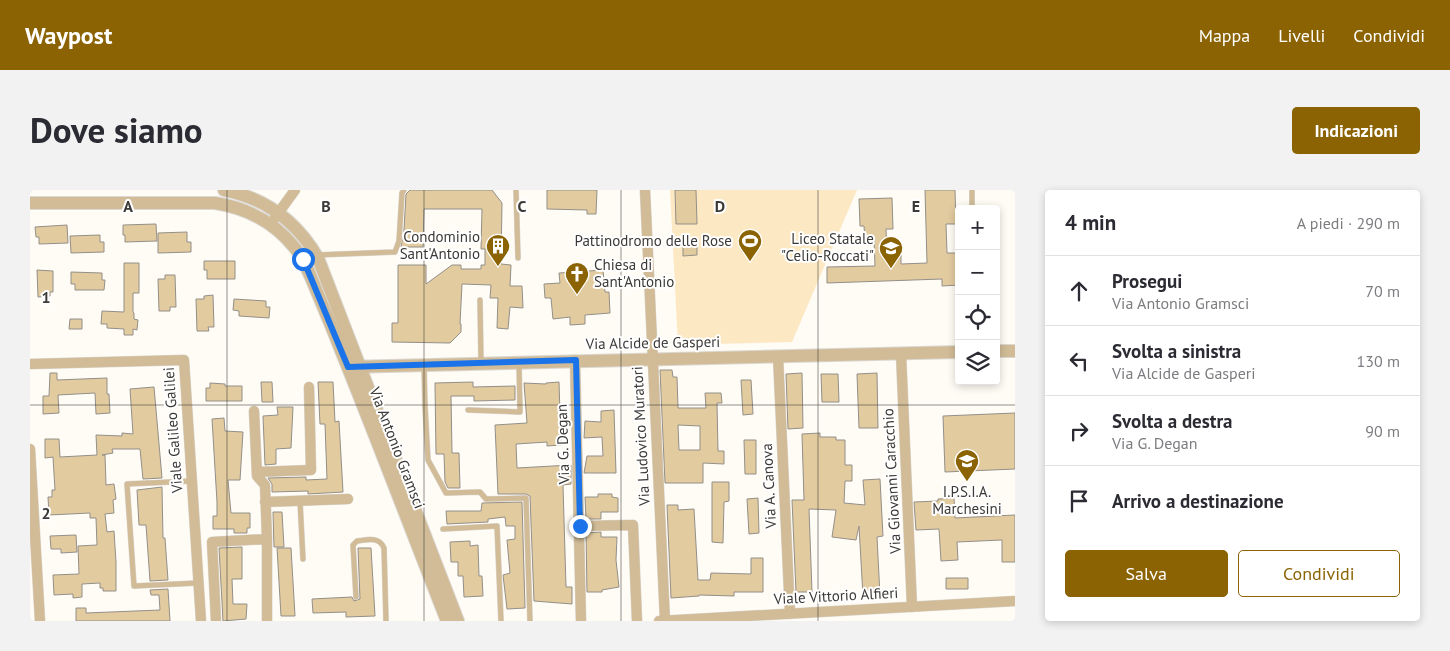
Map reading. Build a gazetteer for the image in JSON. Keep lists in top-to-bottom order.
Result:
{
  "streets": {
    "street": [
      "Via Alcide de Gasperi",
      "Viale Galileo Galilei",
      "Via Ludovico Muratori",
      "Via G. Degan",
      "Via Antonio Gramsci",
      "Via Giovanni Caracchio",
      "Via A. Canova",
      "Viale Vittorio Alfieri"
    ]
  },
  "crossings": [
    ["Via Alcide de Gasperi", "Via Ludovico Muratori"],
    ["Via Alcide de Gasperi", "Via G. Degan"],
    ["Via Alcide de Gasperi", "Via Antonio Gramsci"],
    ["Via Alcide de Gasperi", "Via Giovanni Caracchio"],
    ["Via Alcide de Gasperi", "Via A. Canova"],
    ["Via Ludovico Muratori", "Viale Vittorio Alfieri"],
    ["Via Giovanni Caracchio", "Viale Vittorio Alfieri"],
    ["Via A. Canova", "Viale Vittorio Alfieri"]
  ],
  "places": {
    "sports": ["Pattinodromo delle Rose"],
    "building": ["Condominio Sant'Antonio"],
    "school or university": ["Liceo Statale \"Celio-Roccati\"", "I.P.S.I.A. Marchesini"],
    "church": ["Chiesa di Sant'Antonio"]
  },
  "page": {
    "header": "Waypost",
    "nav": ["Mappa", "Livelli", "Condividi"],
    "title": "Dove siamo",
    "buttons": [
      "Indicazioni",
      ["Salva", "Condividi"]
    ],
    "heading": ["4 min", "A piedi · 290 m"],
    "map_buttons": ["+", "−"],
    "list": [
      ["Prosegui", "Via Antonio Gramsci", "70 m"],
      ["Svolta a sinistra", "Via Alcide de Gasperi", "130 m"],
      ["Svolta a destra", "Via G. Degan", "90 m"],
      "Arrivo a destinazione"
    ]
  },
  "grid": {
    "columns": [
      "A",
      "B",
      "C",
      "D",
      "E"
    ],
    "rows": ["1", "2"]
  }
}
